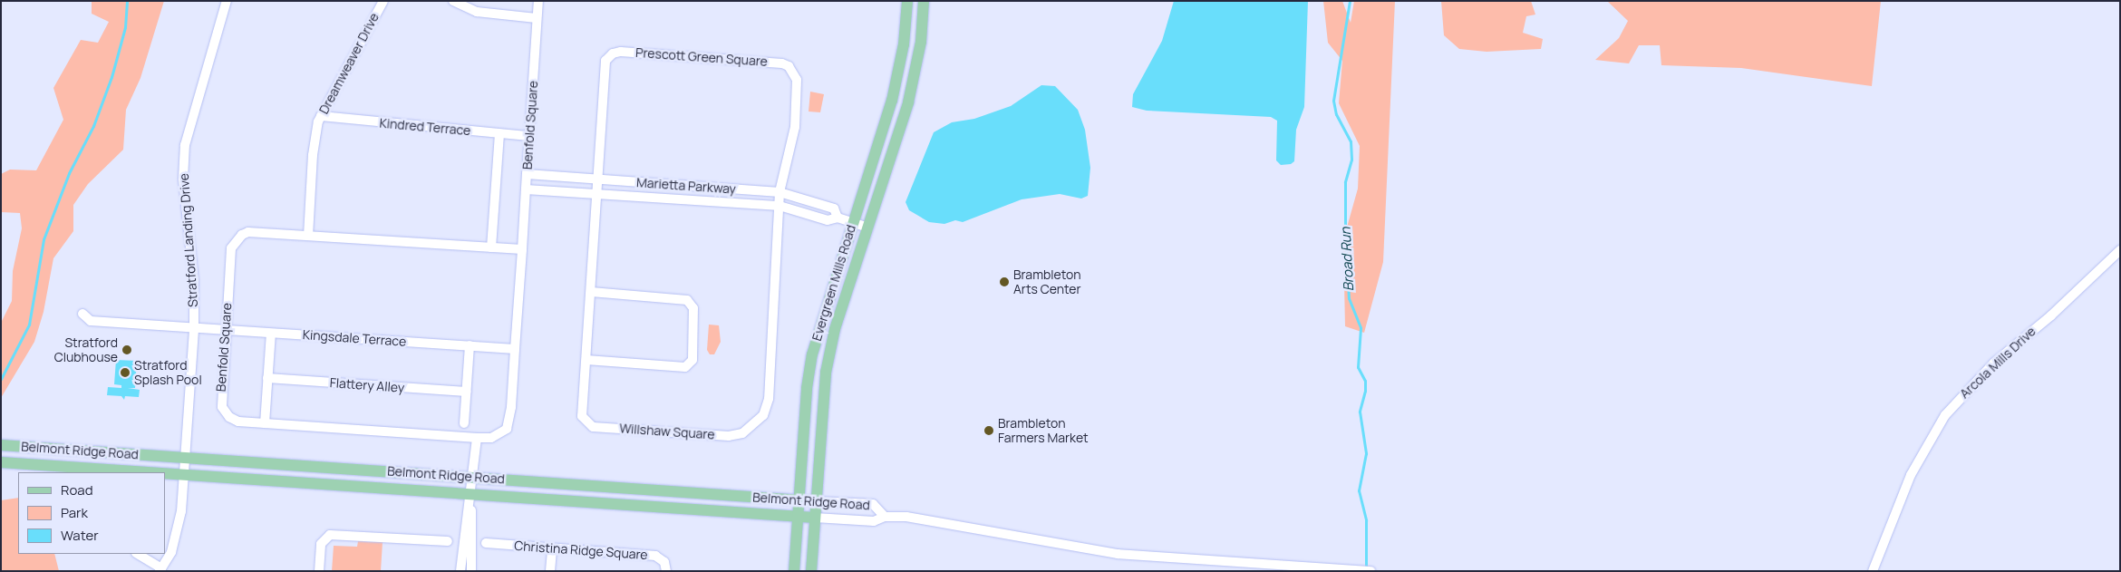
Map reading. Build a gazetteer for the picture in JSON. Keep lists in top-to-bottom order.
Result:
{
  "streets": {
    "main road": ["Evergreen Mills Road", "Belmont Ridge Road"],
    "street": [
      "Prescott Green Square",
      "Dreamweaver Drive",
      "Benfold Square",
      "Kindred Terrace",
      "Marietta Parkway",
      "Stratford Landing Drive",
      "Kingsdale Terrace",
      "Arcola Mills Drive",
      "Flattery Alley",
      "Willshaw Square",
      "Christina Ridge Square"
    ]
  },
  "crossings": [
    ["Prescott Green Square", "Marietta Parkway"],
    ["Prescott Green Square", "Willshaw Square"],
    ["Dreamweaver Drive", "Benfold Square"],
    ["Dreamweaver Drive", "Kindred Terrace"],
    ["Benfold Square", "Kindred Terrace"],
    ["Benfold Square", "Marietta Parkway"],
    ["Benfold Square", "Kingsdale Terrace"],
    ["Marietta Parkway", "Evergreen Mills Road"],
    ["Marietta Parkway", "Willshaw Square"],
    ["Stratford Landing Drive", "Kingsdale Terrace"],
    ["Stratford Landing Drive", "Belmont Ridge Road"],
    ["Evergreen Mills Road", "Belmont Ridge Road"]
  ],
  "water": ["Broad Run"],
  "places": [
    "Brambleton Arts Center",
    "Stratford Clubhouse",
    "Stratford Splash Pool",
    "Brambleton Farmers Market"
  ],
  "legend": ["Road", "Park", "Water"]
}
